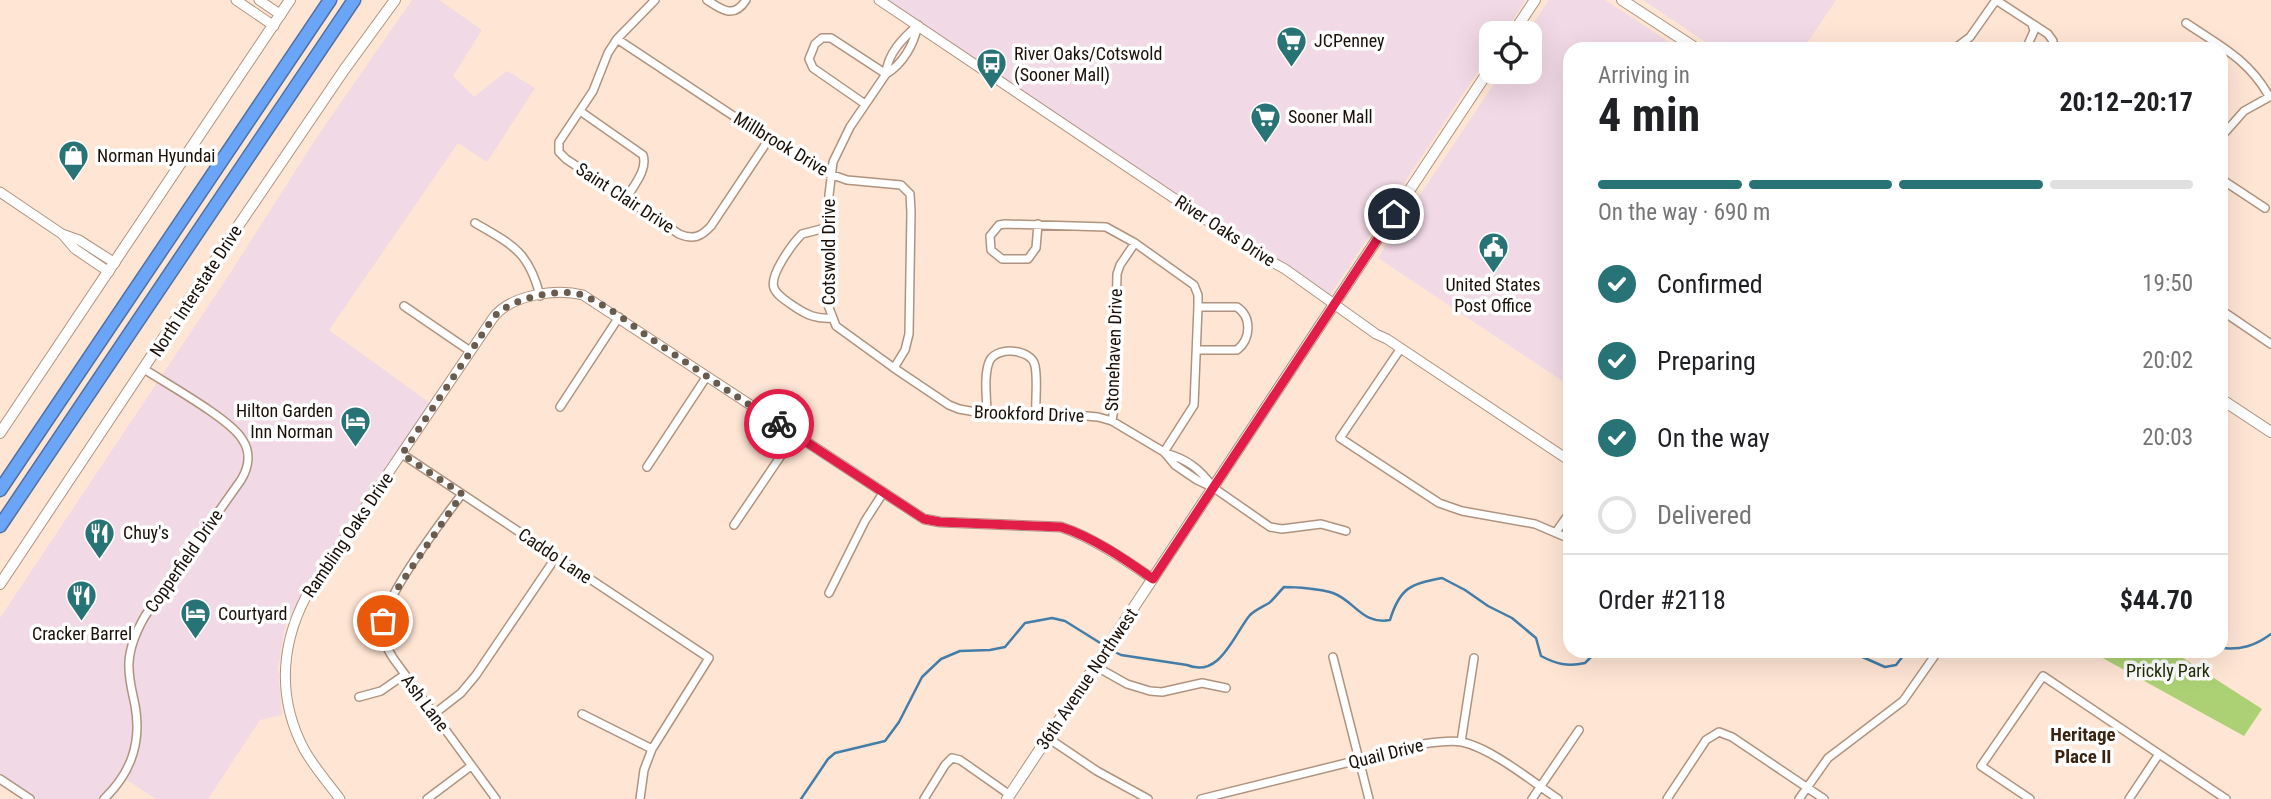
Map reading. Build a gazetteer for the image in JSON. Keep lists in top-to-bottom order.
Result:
{
  "streets": {
    "main road": ["North Interstate Drive", "36th Avenue Northwest"],
    "street": [
      "Millbrook Drive",
      "Saint Clair Drive",
      "River Oaks Drive",
      "Cotswold Drive",
      "Stonehaven Drive",
      "Brookford Drive",
      "Rambling Oaks Drive",
      "Caddo Lane",
      "Copperfield Drive",
      "Ash Lane",
      "Quail Drive"
    ]
  },
  "crossings": [
    ["Millbrook Drive", "Saint Clair Drive"],
    ["Millbrook Drive", "Cotswold Drive"],
    ["Millbrook Drive", "Brookford Drive"],
    ["River Oaks Drive", "Cotswold Drive"],
    ["River Oaks Drive", "36th Avenue Northwest"],
    ["Cotswold Drive", "Brookford Drive"],
    ["North Interstate Drive", "Copperfield Drive"],
    ["Stonehaven Drive", "Brookford Drive"],
    ["Brookford Drive", "36th Avenue Northwest"],
    ["Rambling Oaks Drive", "Caddo Lane"],
    ["Rambling Oaks Drive", "36th Avenue Northwest"],
    ["Caddo Lane", "Ash Lane"]
  ],
  "districts": ["Heritage Place II"],
  "parks": ["Prickly Park"],
  "places": {
    "supermarket": ["JCPenney", "Sooner Mall"],
    "bus stop": ["River Oaks/Cotswold (Sooner Mall)"],
    "shop": ["Norman Hyundai"],
    "public building": ["United States Post Office"],
    "hotel": ["Hilton Garden Inn Norman", "Courtyard"],
    "restaurant": ["Chuy's", "Cracker Barrel"]
  },
  "page": {
    "heading": ["4 min", "Arriving in", "20:12–20:17"],
    "panel": ["Order #2118", "$44.70"],
    "bar": "On the way · 690 m",
    "list": [
      ["Confirmed", "19:50"],
      ["Preparing", "20:02"],
      ["On the way", "20:03"],
      "Delivered"
    ]
  }
}
